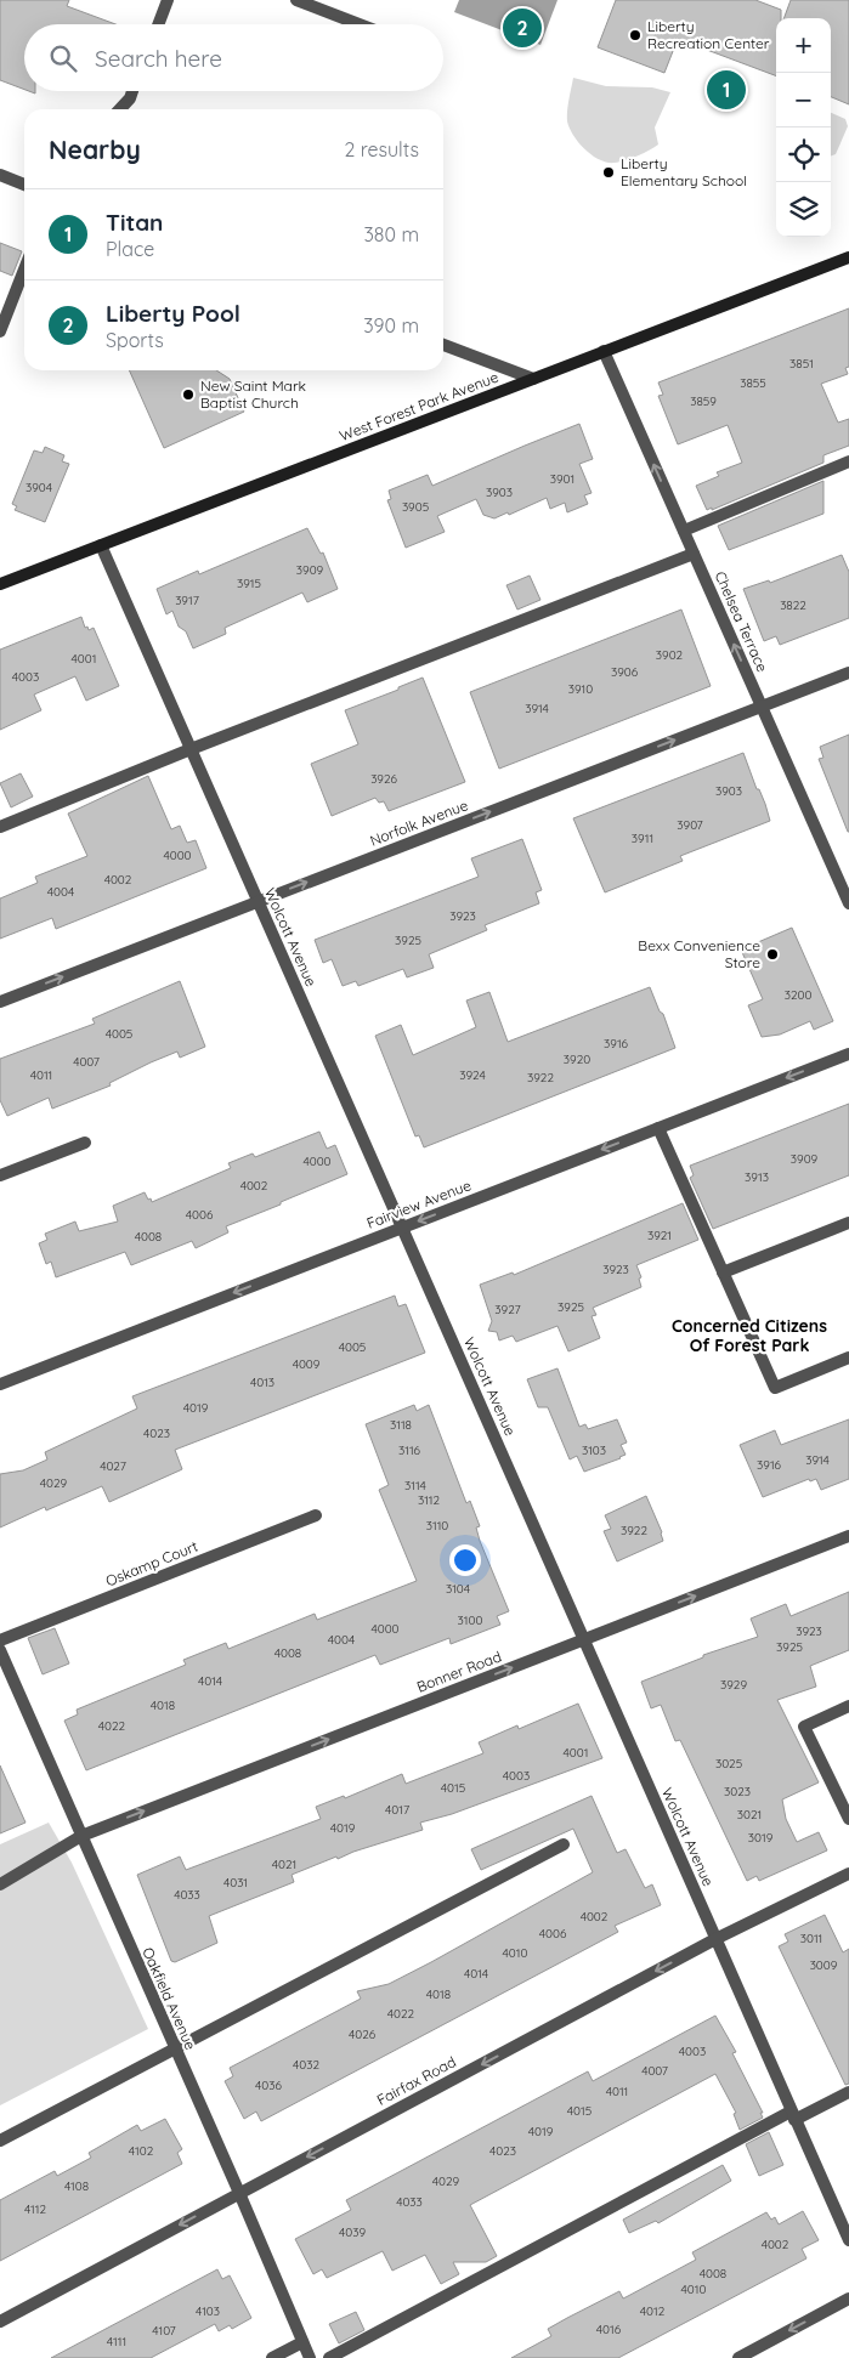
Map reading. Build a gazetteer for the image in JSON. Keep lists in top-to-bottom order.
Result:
{
  "streets": {
    "main road": ["West Forest Park Avenue"],
    "street": [
      "Chelsea Terrace",
      "Norfolk Avenue",
      "Wolcott Avenue",
      "Fairview Avenue",
      "Oskamp Court",
      "Bonner Road",
      "Oakfield Avenue",
      "Fairfax Road"
    ]
  },
  "crossings": [
    ["West Forest Park Avenue", "Chelsea Terrace"],
    ["West Forest Park Avenue", "Wolcott Avenue"],
    ["Chelsea Terrace", "Norfolk Avenue"],
    ["Norfolk Avenue", "Wolcott Avenue"],
    ["Wolcott Avenue", "Fairview Avenue"],
    ["Wolcott Avenue", "Bonner Road"],
    ["Wolcott Avenue", "Fairfax Road"],
    ["Bonner Road", "Oakfield Avenue"],
    ["Oakfield Avenue", "Fairfax Road"]
  ],
  "one_way": [
    "Chelsea Terrace",
    "Norfolk Avenue",
    "Fairview Avenue",
    "Bonner Road",
    "Fairfax Road"
  ],
  "districts": ["Concerned Citizens Of Forest Park"],
  "places": [
    "Liberty Recreation Center",
    "Liberty Elementary School",
    "New Saint Mark Baptist Church",
    "Bexx Convenience Store"
  ],
  "house_numbers": [
    "3851",
    "3855",
    "3859",
    "3901",
    "3904",
    "3903",
    "3905",
    "3909",
    "3915",
    "3917",
    "3822",
    "3902",
    "4001",
    "3906",
    "4003",
    "3910",
    "3914",
    "3926",
    "3903",
    "3907",
    "3911",
    "4000",
    "4002",
    "4004",
    "3923",
    "3925",
    "3200",
    "4005",
    "3916",
    "3920",
    "4007",
    "4011",
    "3924",
    "3922",
    "3909",
    "4000",
    "3913",
    "4002",
    "4006",
    "3921",
    "4008",
    "3923",
    "3925",
    "3927",
    "4005",
    "4009",
    "4013",
    "4019",
    "3118",
    "4023",
    "3116",
    "3103",
    "3914",
    "3916",
    "4027",
    "4029",
    "3114",
    "3112",
    "3110",
    "3922",
    "3104",
    "3100",
    "4000",
    "3923",
    "4004",
    "3925",
    "4008",
    "4014",
    "3929",
    "4018",
    "4022",
    "4001",
    "3025",
    "4003",
    "4015",
    "3023",
    "4017",
    "3021",
    "4019",
    "3019",
    "4021",
    "4031",
    "4033",
    "4002",
    "4006",
    "3011",
    "4010",
    "3009",
    "4014",
    "4018",
    "4022",
    "4026",
    "4003",
    "4032",
    "4007",
    "4036",
    "4011",
    "4015",
    "4019",
    "4102",
    "4023",
    "4029",
    "4108",
    "4033",
    "4112",
    "4039",
    "4002",
    "4008",
    "4010",
    "4103",
    "4012",
    "4016",
    "4107",
    "4111"
  ],
  "page": {
    "pins": ["2", "1"],
    "map_buttons": ["+", "−"],
    "search": "Search here",
    "heading": ["Nearby", "2 results"],
    "list": [
      {
        "mark": "1",
        "name": "Titan",
        "note": "Place",
        "value": "380 m"
      },
      {
        "mark": "2",
        "name": "Liberty Pool",
        "note": "Sports",
        "value": "390 m"
      }
    ]
  }
}
